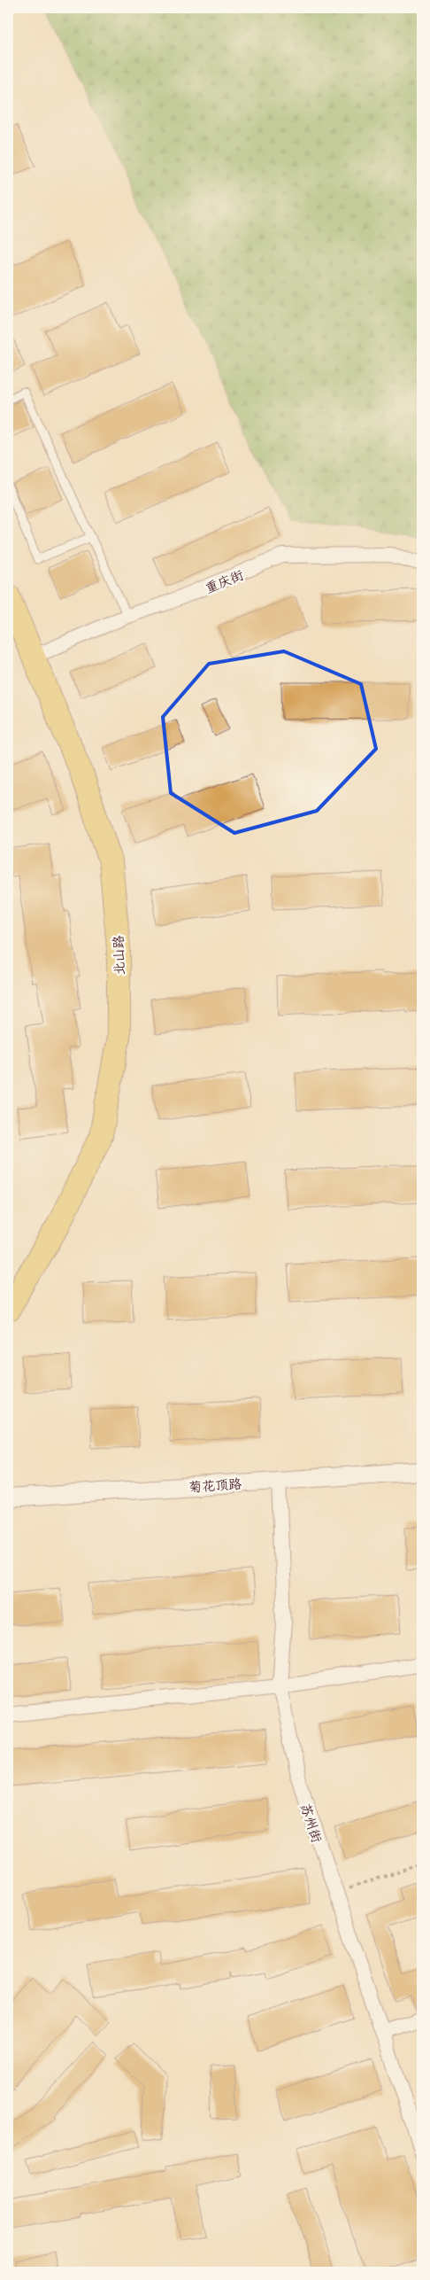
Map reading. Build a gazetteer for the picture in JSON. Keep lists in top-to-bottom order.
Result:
{
  "streets": {
    "main road": ["北山路"],
    "street": ["重庆街", "菊花顶路", "苏州街"]
  },
  "crossings": [
    ["重庆街", "北山路"],
    ["菊花顶路", "苏州街"]
  ]
}
